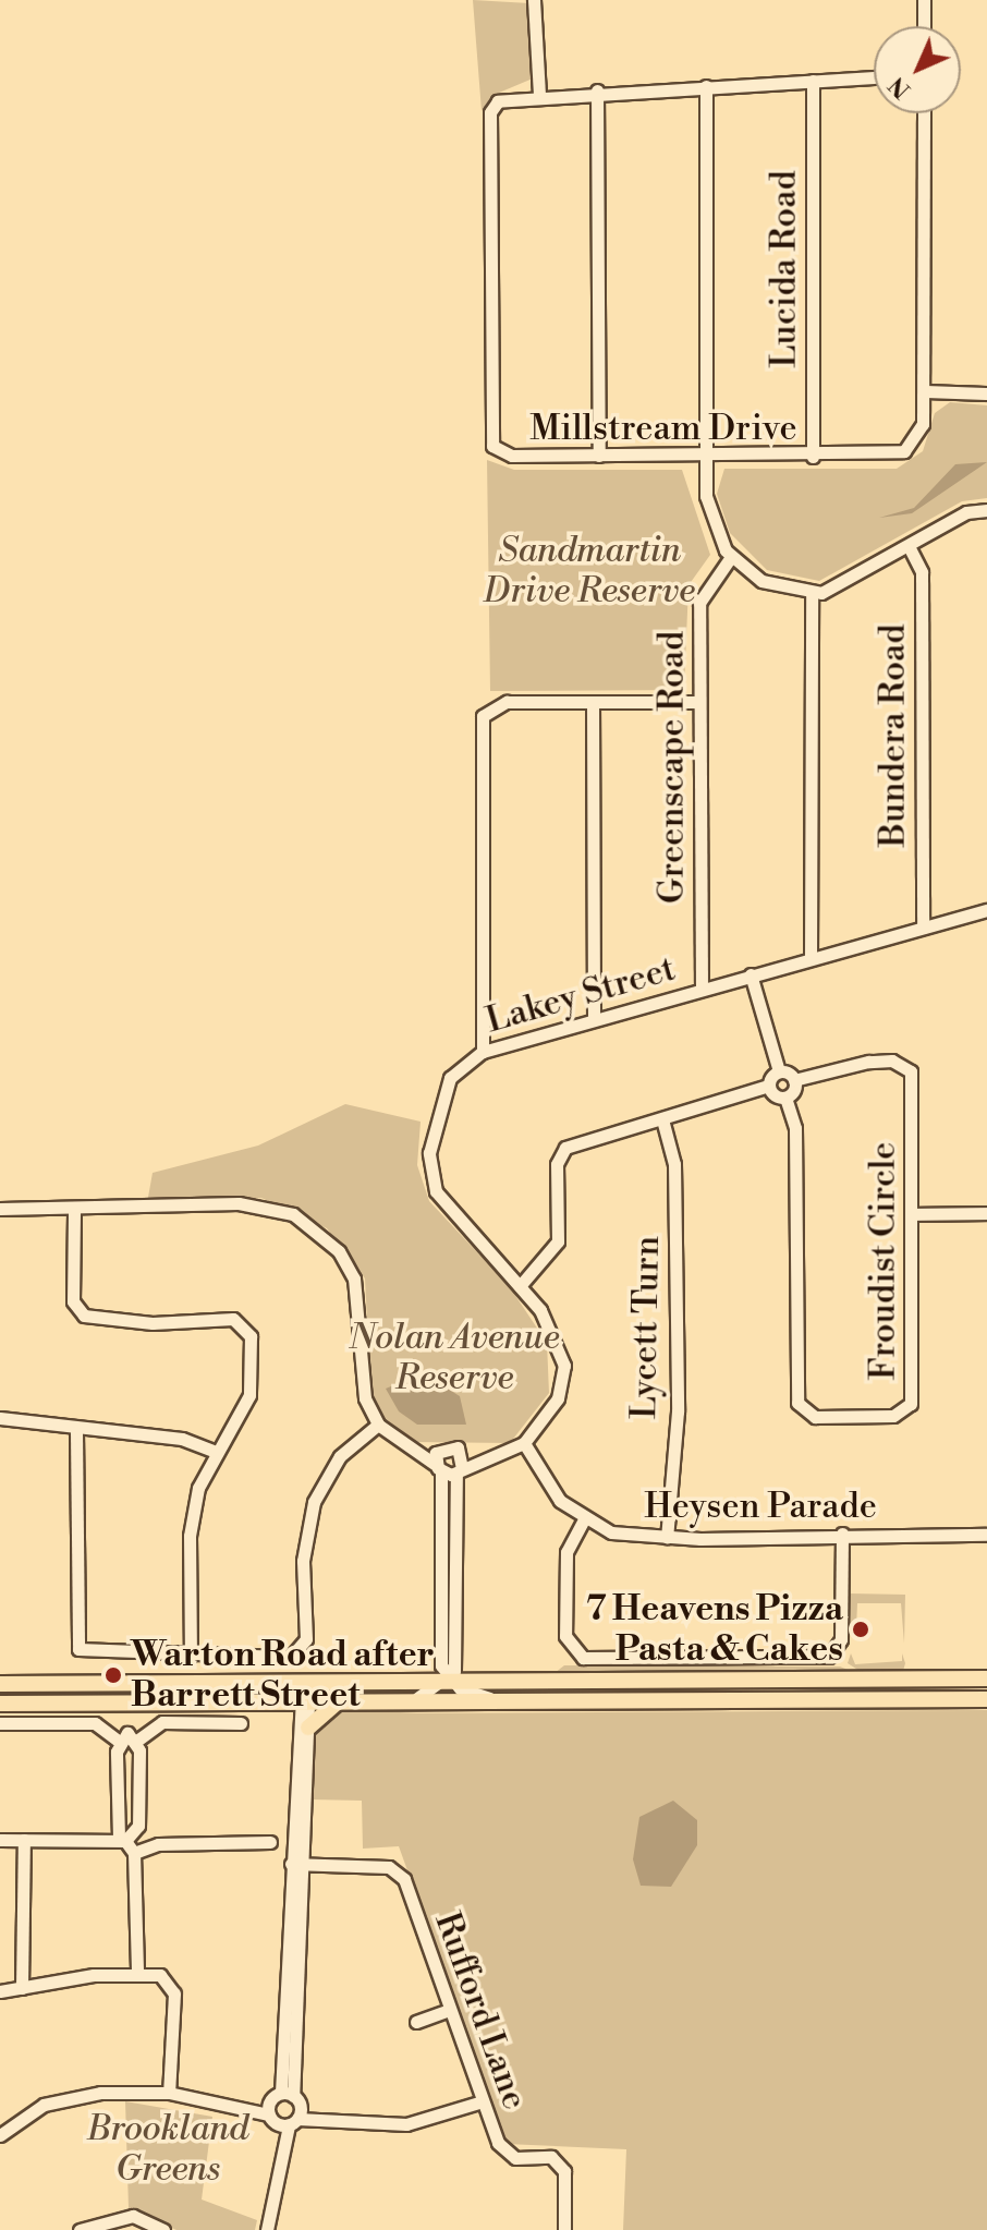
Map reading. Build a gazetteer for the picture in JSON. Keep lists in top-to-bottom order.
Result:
{
  "streets": {
    "street": [
      "Lucida Road",
      "Millstream Drive",
      "Bundera Road",
      "Greenscape Road",
      "Lakey Street",
      "Froudist Circle",
      "Lycett Turn",
      "Heysen Parade",
      "Rufford Lane"
    ]
  },
  "crossings": [
    ["Lucida Road", "Millstream Drive"],
    ["Bundera Road", "Lakey Street"],
    ["Greenscape Road", "Lakey Street"],
    ["Lycett Turn", "Heysen Parade"]
  ],
  "parks": ["Sandmartin Drive Reserve", "Nolan Avenue Reserve", "Brookland Greens"],
  "places": ["7 Heavens Pizza Pasta & Cakes", "Warton Road after Barrett Street"],
  "north": "bottom left"
}
